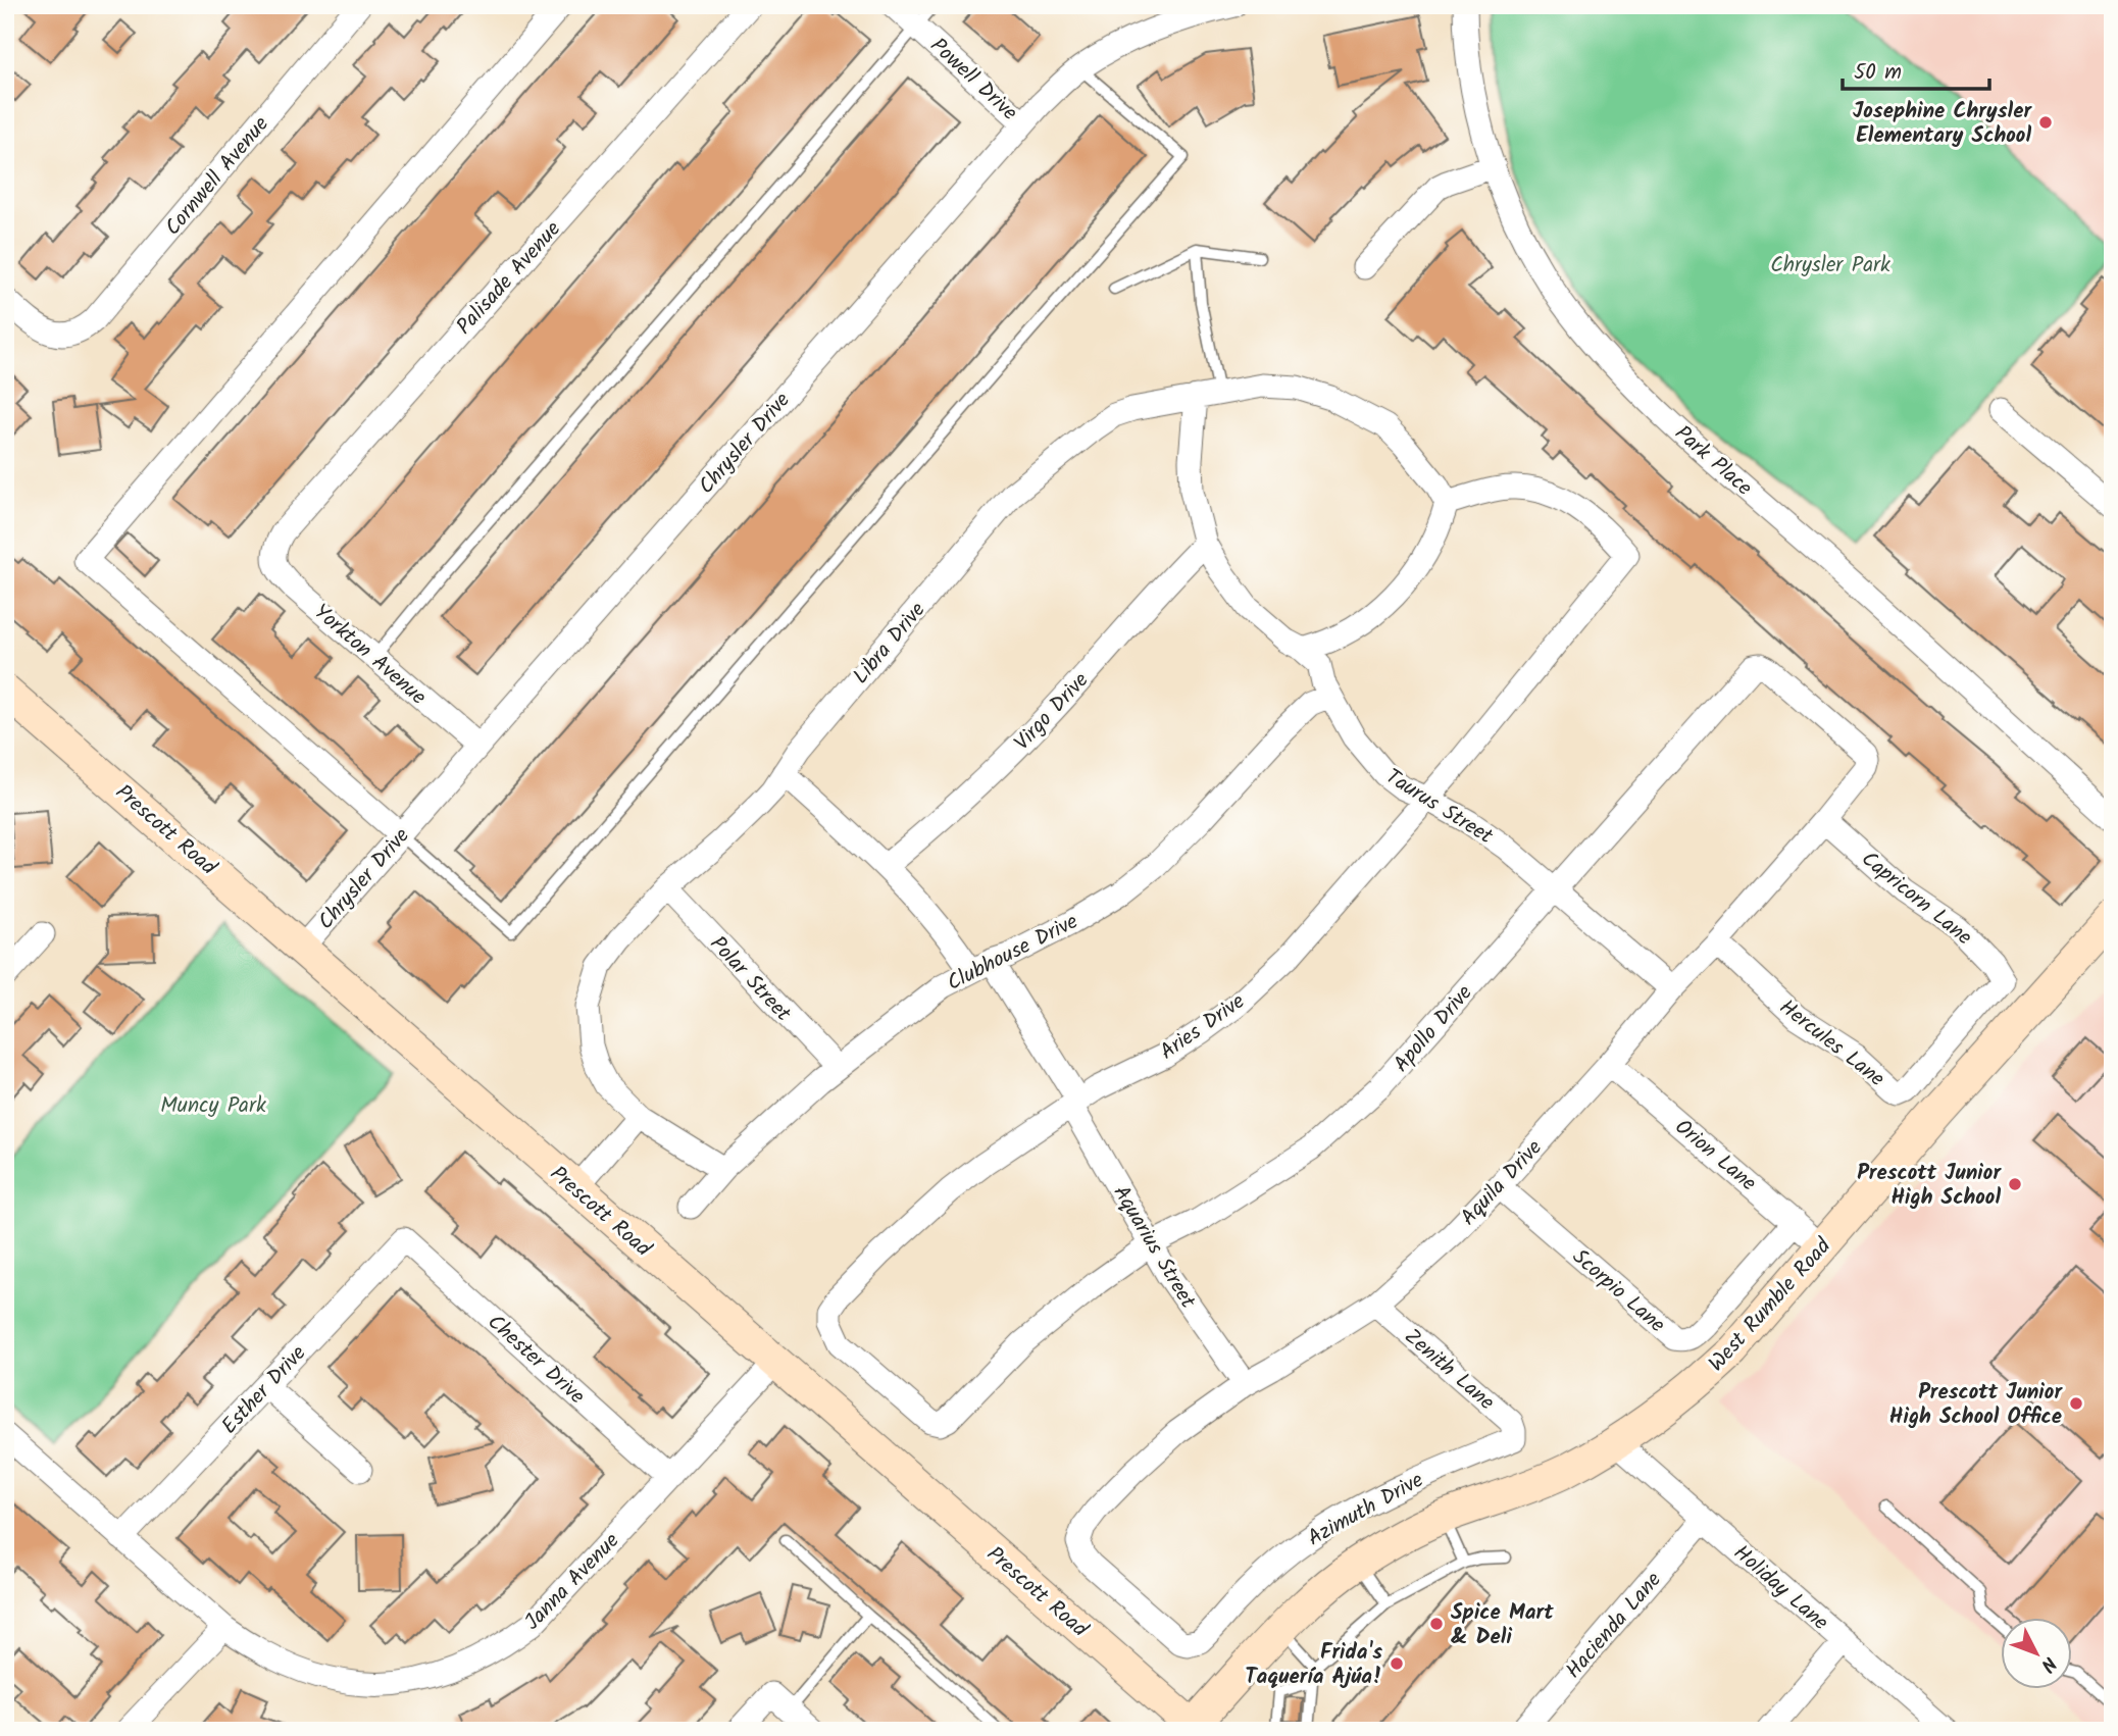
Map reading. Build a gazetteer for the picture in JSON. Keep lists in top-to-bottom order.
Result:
{
  "streets": {
    "main road": ["Prescott Road", "West Rumble Road"],
    "street": [
      "Powell Drive",
      "Cornwell Avenue",
      "Palisade Avenue",
      "Chrysler Drive",
      "Park Place",
      "Libra Drive",
      "Yorkton Avenue",
      "Virgo Drive",
      "Taurus Street",
      "Capricorn Lane",
      "Clubhouse Drive",
      "Polar Street",
      "Aries Drive",
      "Apollo Drive",
      "Hercules Lane",
      "Orion Lane",
      "Aquila Drive",
      "Aquarius Street",
      "Scorpio Lane",
      "Chester Drive",
      "Zenith Lane",
      "Esther Drive",
      "Azimuth Drive",
      "Janna Avenue",
      "Holiday Lane",
      "Hacienda Lane"
    ]
  },
  "crossings": [
    ["Powell Drive", "Chrysler Drive"],
    ["Palisade Avenue", "Yorkton Avenue"],
    ["Chrysler Drive", "Yorkton Avenue"],
    ["Chrysler Drive", "Prescott Road"],
    ["Libra Drive", "Taurus Street"],
    ["Libra Drive", "Clubhouse Drive"],
    ["Libra Drive", "Polar Street"],
    ["Libra Drive", "Aries Drive"],
    ["Libra Drive", "Aquarius Street"],
    ["Virgo Drive", "Taurus Street"],
    ["Virgo Drive", "Aquarius Street"],
    ["Taurus Street", "Clubhouse Drive"],
    ["Taurus Street", "Aries Drive"],
    ["Taurus Street", "Apollo Drive"],
    ["Taurus Street", "Aquila Drive"],
    ["Prescott Road", "West Rumble Road"],
    ["Prescott Road", "Janna Avenue"],
    ["Capricorn Lane", "Hercules Lane"],
    ["Capricorn Lane", "Aquila Drive"],
    ["Clubhouse Drive", "Polar Street"],
    ["Clubhouse Drive", "Aquarius Street"],
    ["Aries Drive", "Apollo Drive"],
    ["Aries Drive", "Aquarius Street"],
    ["Apollo Drive", "Aquila Drive"],
    ["Apollo Drive", "Aquarius Street"],
    ["Hercules Lane", "Aquila Drive"],
    ["Orion Lane", "Aquila Drive"],
    ["Orion Lane", "Scorpio Lane"],
    ["Orion Lane", "West Rumble Road"],
    ["Aquila Drive", "Aquarius Street"],
    ["Aquila Drive", "Scorpio Lane"],
    ["Aquila Drive", "Zenith Lane"],
    ["Aquila Drive", "Azimuth Drive"],
    ["Scorpio Lane", "West Rumble Road"],
    ["West Rumble Road", "Holiday Lane"],
    ["Chester Drive", "Esther Drive"],
    ["Chester Drive", "Janna Avenue"],
    ["Zenith Lane", "Azimuth Drive"],
    ["Esther Drive", "Janna Avenue"],
    ["Holiday Lane", "Hacienda Lane"]
  ],
  "parks": ["Chrysler Park", "Muncy Park"],
  "places": [
    "Josephine Chrysler Elementary School",
    "Prescott Junior High School",
    "Prescott Junior High School Office",
    "Spice Mart & Deli",
    "Frida's Taquería Ajúa!"
  ],
  "scale_bar": "50 m",
  "north": "bottom right"
}
